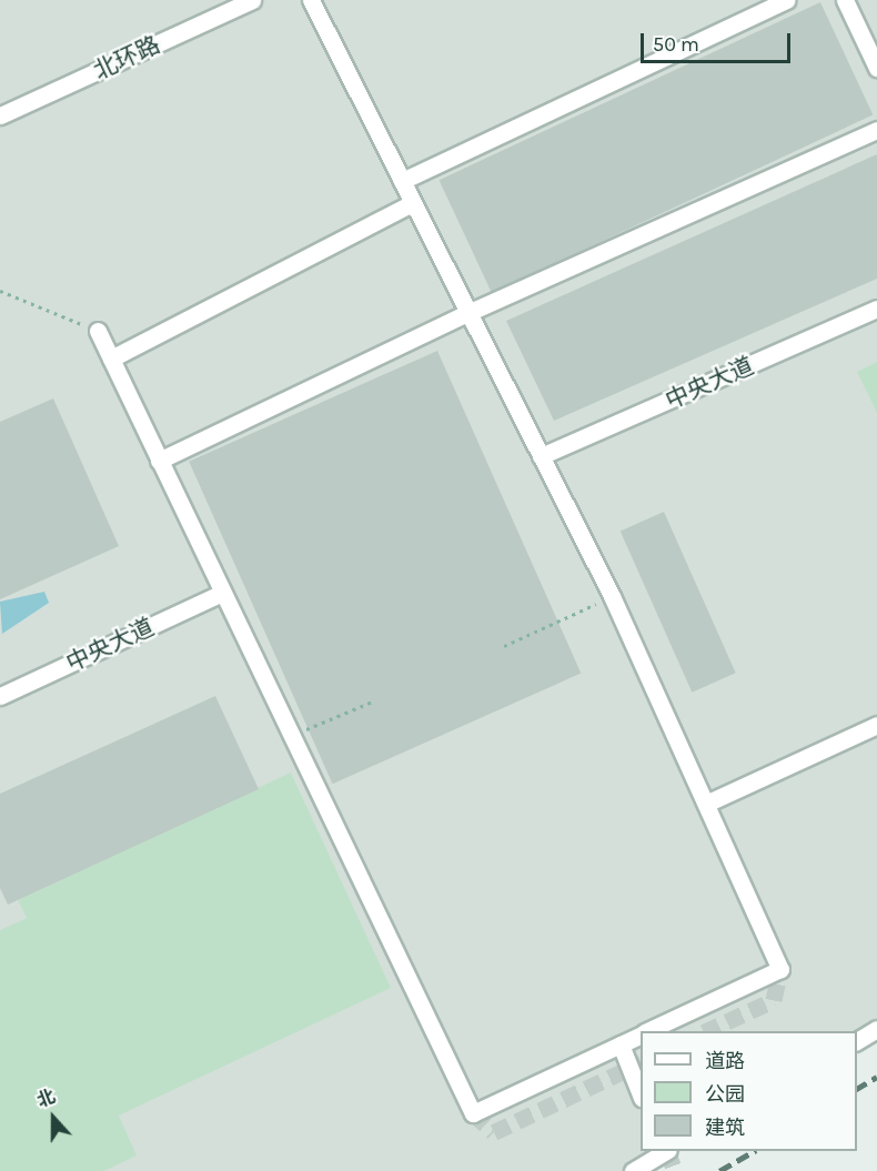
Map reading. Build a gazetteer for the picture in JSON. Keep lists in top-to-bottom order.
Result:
{
  "streets": {
    "street": ["北环路", "中央大道"]
  },
  "legend": ["道路", "公园", "建筑"],
  "scale_bar": "50 m",
  "north": "top"
}
